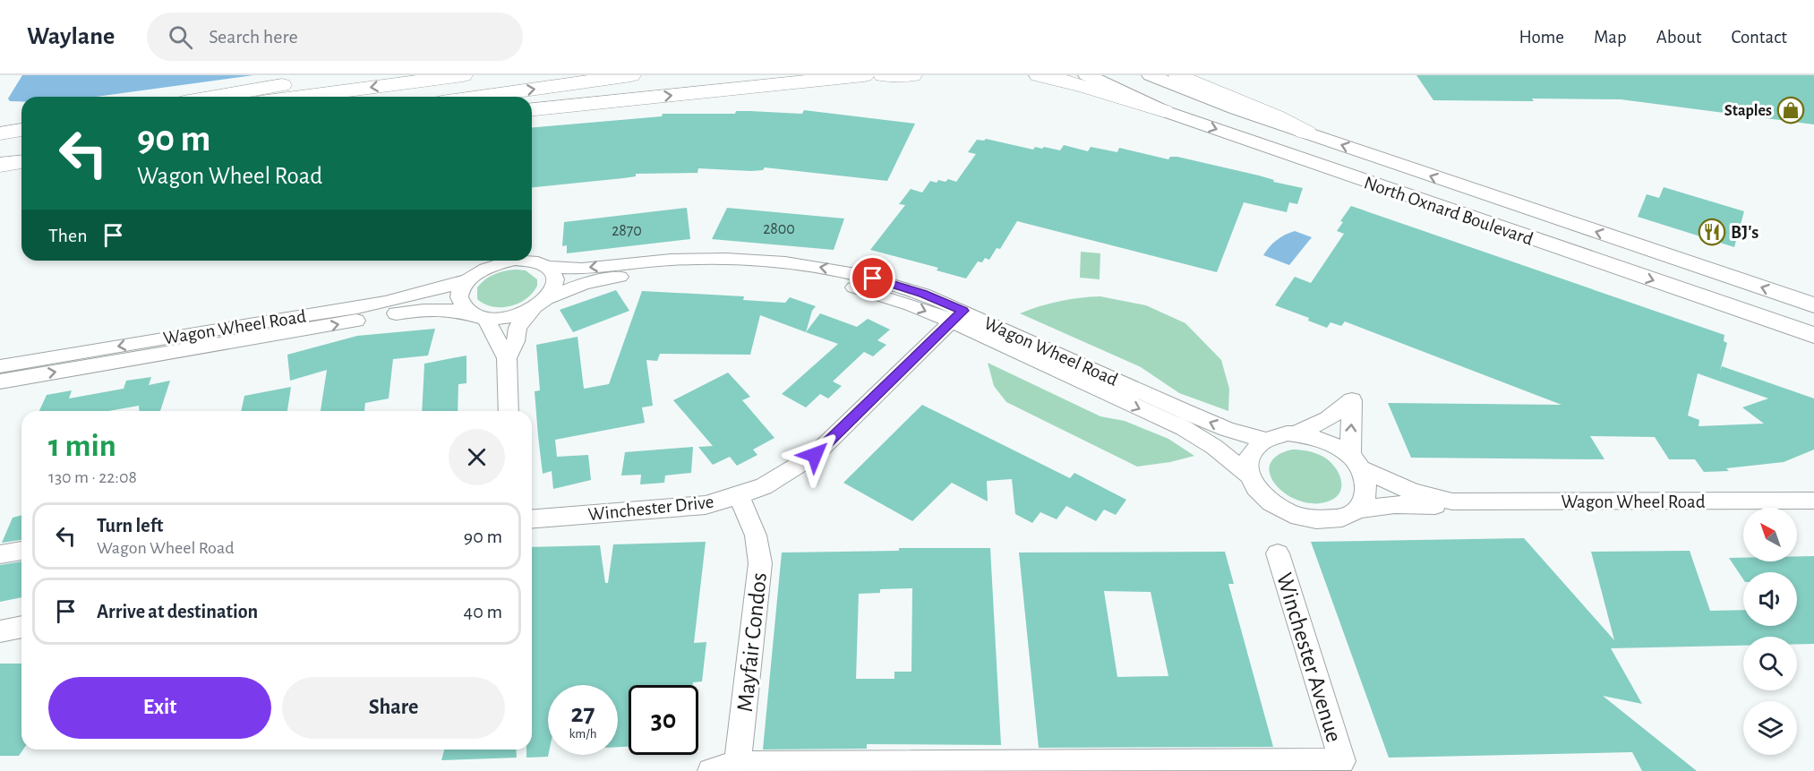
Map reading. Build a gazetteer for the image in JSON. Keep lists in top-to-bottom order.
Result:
{
  "streets": {
    "main road": ["North Oxnard Boulevard"],
    "street": [
      "Wagon Wheel Road",
      "Winchester Drive",
      "Mayfair Condos",
      "Winchester Avenue"
    ]
  },
  "crossings": [
    ["Wagon Wheel Road", "Winchester Drive"],
    ["Winchester Drive", "Mayfair Condos"],
    ["Mayfair Condos", "Winchester Avenue"]
  ],
  "places": {
    "shop": ["Staples"],
    "restaurant": ["BJ's"]
  },
  "house_numbers": ["2800", "2870"],
  "north": "top left",
  "page": {
    "header": "Waylane",
    "search": "Search here",
    "nav": [
      "Home",
      "Map",
      "About",
      "Contact"
    ],
    "turn": ["90 m", "Wagon Wheel Road"],
    "then": "Then",
    "heading": ["1 min", "130 m · 22:08"],
    "list": [
      {
        "name": "Turn left",
        "note": "Wagon Wheel Road",
        "value": "90 m"
      },
      {
        "name": "Arrive at destination",
        "value": "40 m"
      }
    ],
    "buttons": ["Exit", "Share"],
    "speed": "27 km/h",
    "limit": "30"
  }
}
